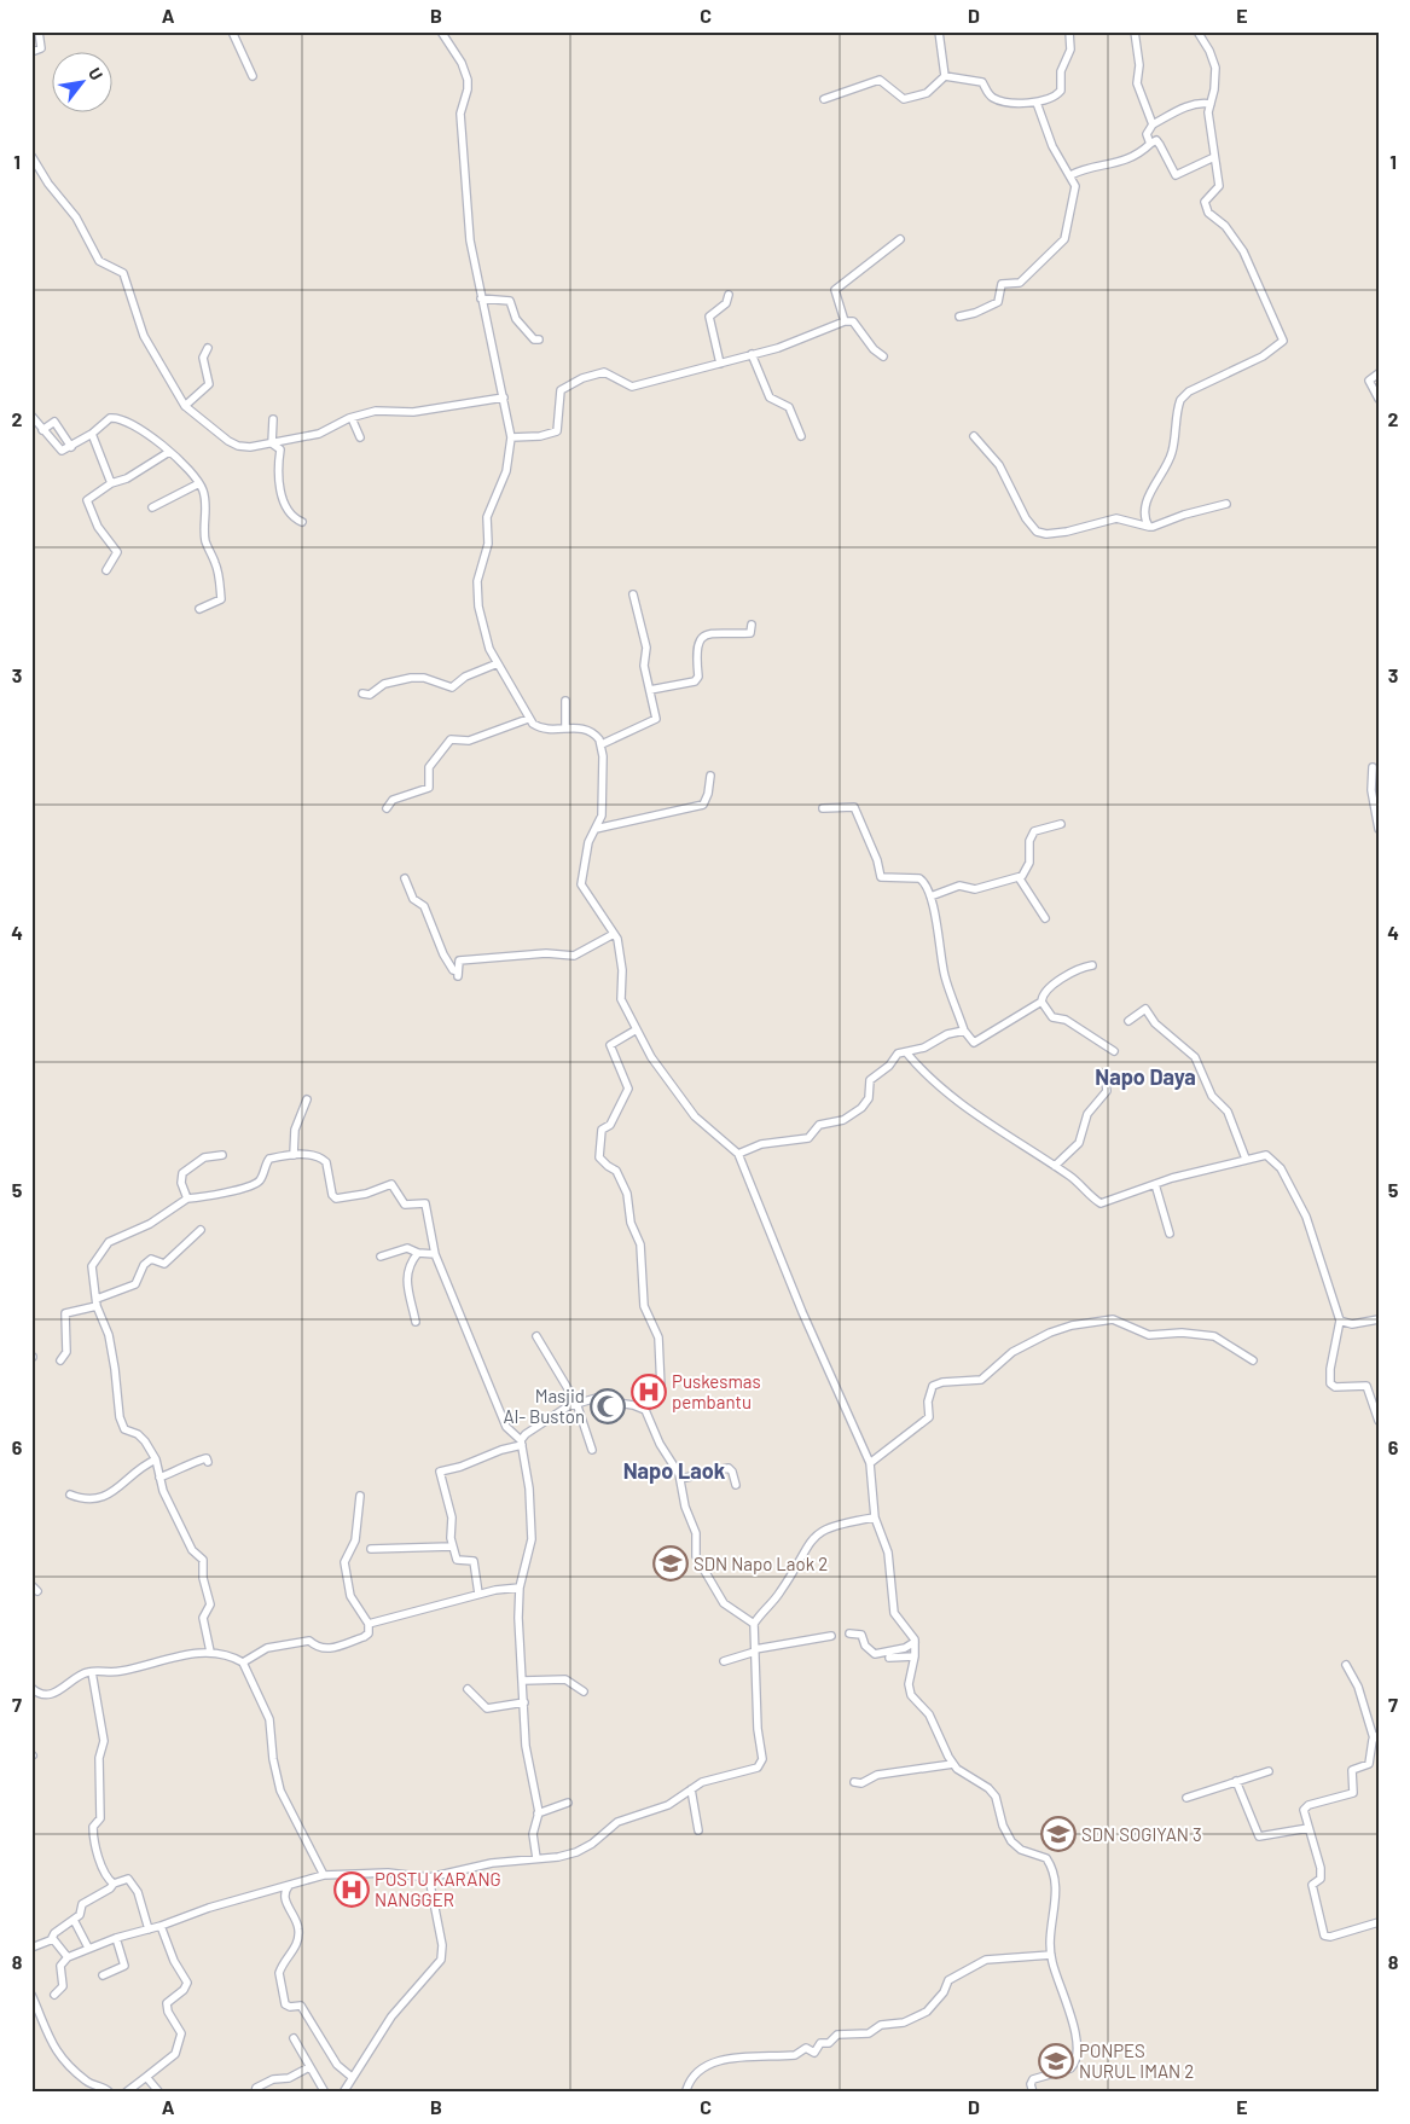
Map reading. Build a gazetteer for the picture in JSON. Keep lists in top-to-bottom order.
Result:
{
  "districts": ["Napo Daya", "Napo Laok"],
  "places": {
    "hospital": ["Puskesmas pembantu", "POSTU KARANG NANGGER"],
    "mosque": ["Masjid Al- Buston"],
    "school or university": ["SDN Napo Laok 2", "SDN SOGIYAN 3", "PONPES NURUL IMAN 2"]
  },
  "north": "top right",
  "grid": {
    "columns": [
      "A",
      "B",
      "C",
      "D",
      "E"
    ],
    "rows": [
      "1",
      "2",
      "3",
      "4",
      "5",
      "6",
      "7",
      "8"
    ]
  }
}
